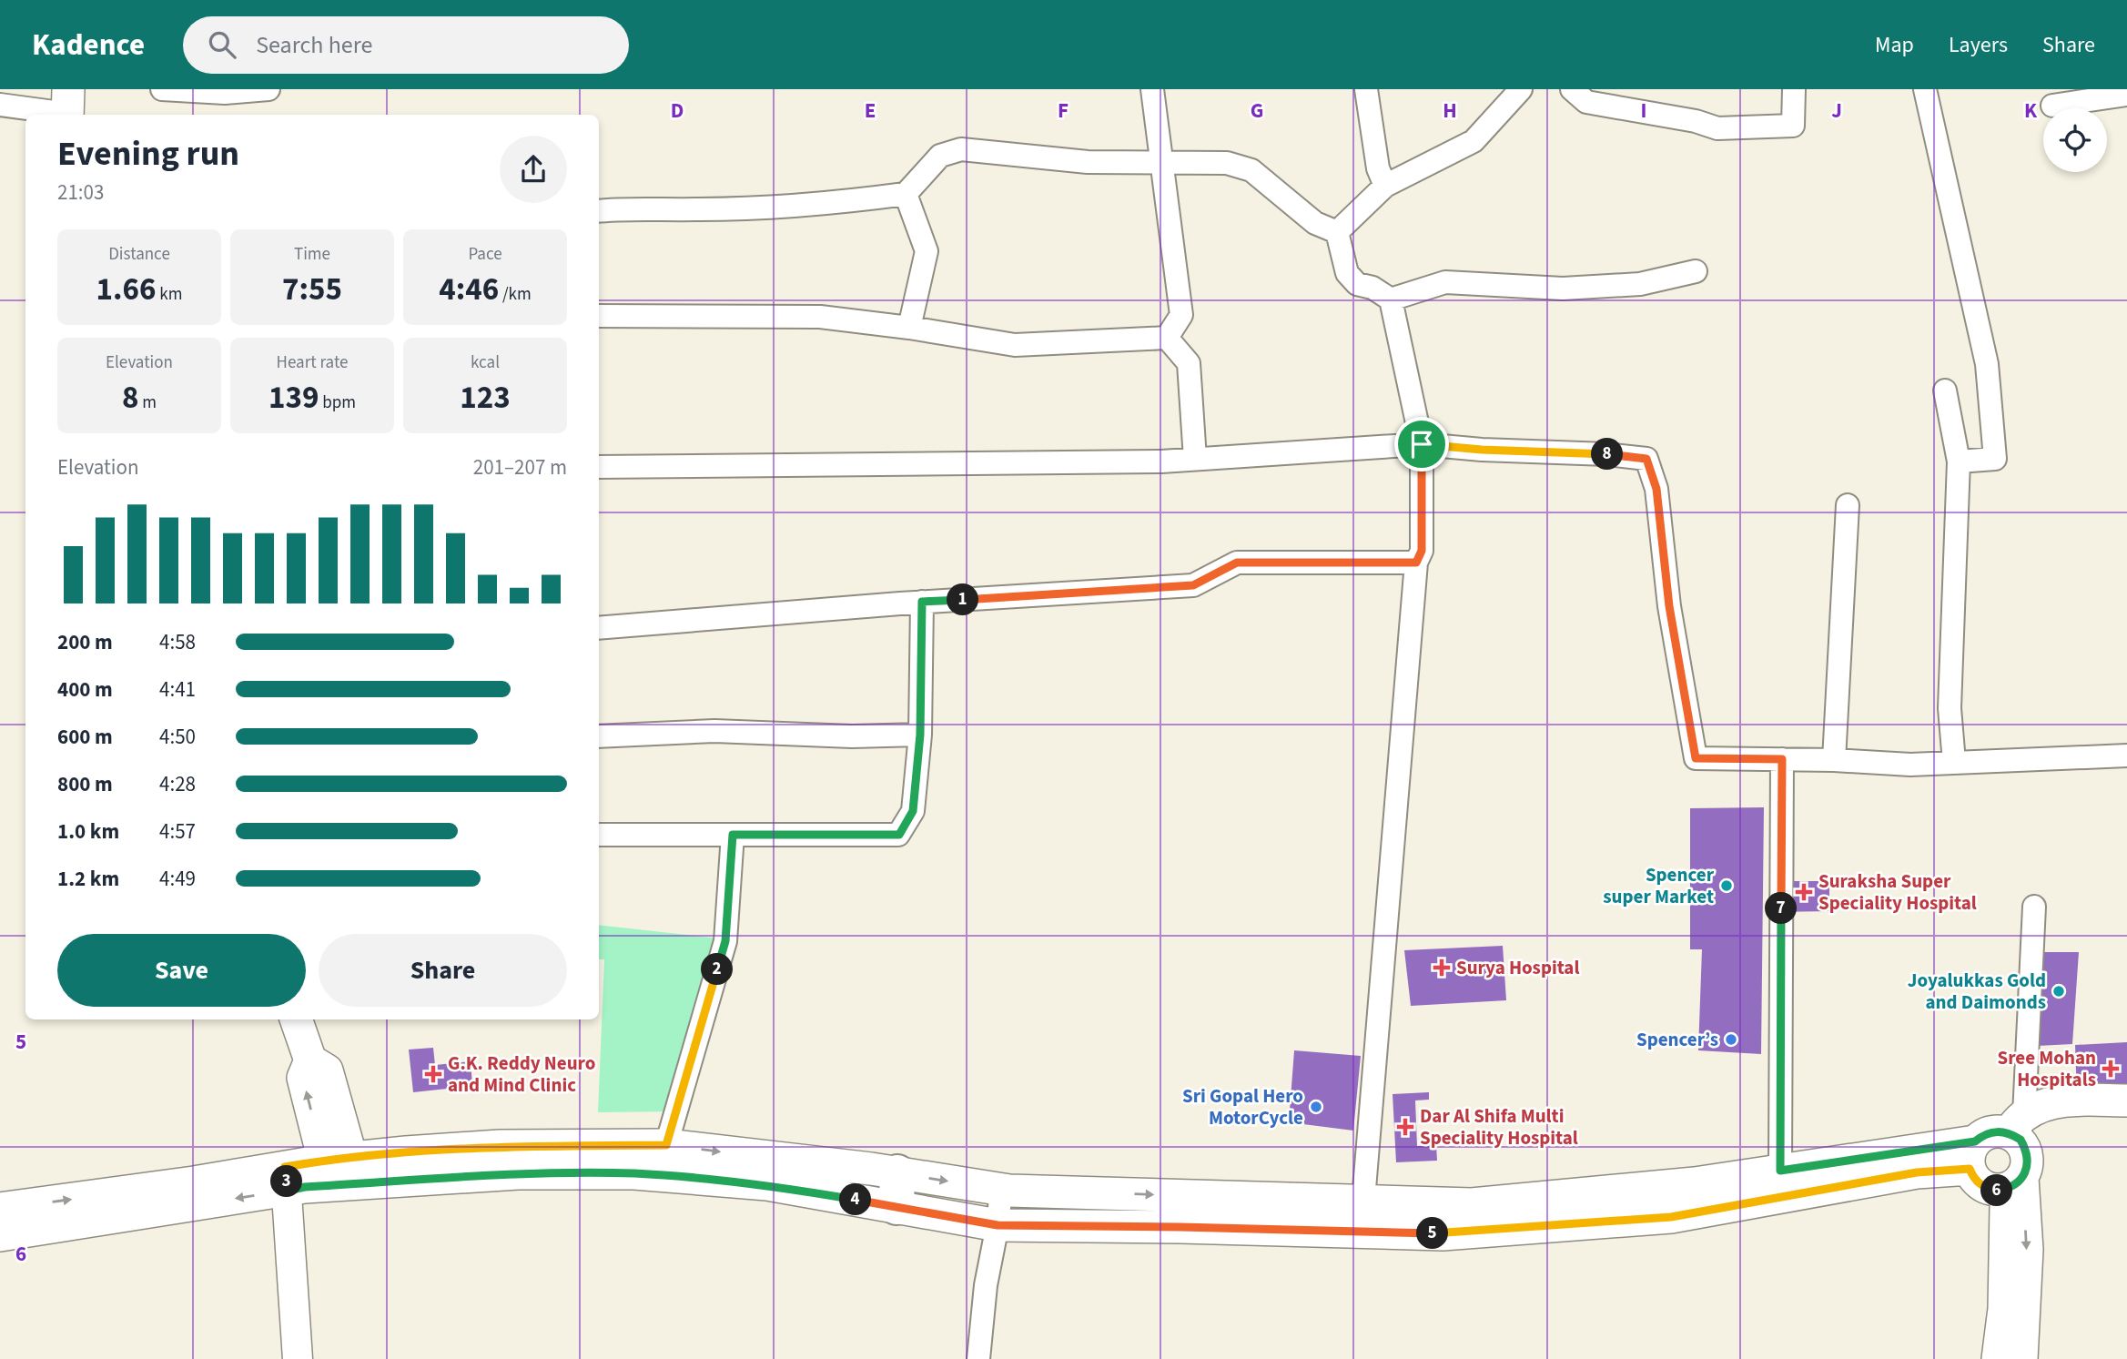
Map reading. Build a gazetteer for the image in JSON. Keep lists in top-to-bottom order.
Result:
{
  "places": {
    "other": [
      "Spencer super Market",
      "Joyalukkas Gold and Daimonds",
      "Spencer’s",
      "Sri Gopal Hero MotorCycle"
    ],
    "health": [
      "Suraksha Super Speciality Hospital",
      "Surya Hospital",
      "Sree Mohan Hospitals",
      "G.K. Reddy Neuro and Mind Clinic",
      "Dar Al Shifa Multi Speciality Hospital"
    ]
  },
  "page": {
    "header": "Kadence",
    "search": "Search here",
    "nav": ["Map", "Layers", "Share"],
    "heading": ["Evening run", "21:03"],
    "stats": [
      ["Distance", "1.66 km"],
      ["Time", "7:55"],
      ["Pace", "4:46 /km"],
      ["Elevation", "8 m"],
      ["Heart rate", "139 bpm"],
      ["kcal", "123"]
    ],
    "pins": [
      "8",
      "1",
      "7",
      "2",
      "3",
      "6",
      "4",
      "5"
    ],
    "chart": ["Elevation", "201–207 m"],
    "list": [
      {
        "name": "200 m",
        "note": "4:58"
      },
      {
        "name": "400 m",
        "note": "4:41"
      },
      {
        "name": "600 m",
        "note": "4:50"
      },
      {
        "name": "800 m",
        "note": "4:28"
      },
      {
        "name": "1.0 km",
        "note": "4:57"
      },
      {
        "name": "1.2 km",
        "note": "4:49"
      }
    ],
    "buttons": ["Save", "Share"]
  },
  "grid": {
    "columns": [
      "D",
      "E",
      "F",
      "G",
      "H",
      "I",
      "J",
      "K"
    ],
    "rows": ["5", "6"]
  }
}
